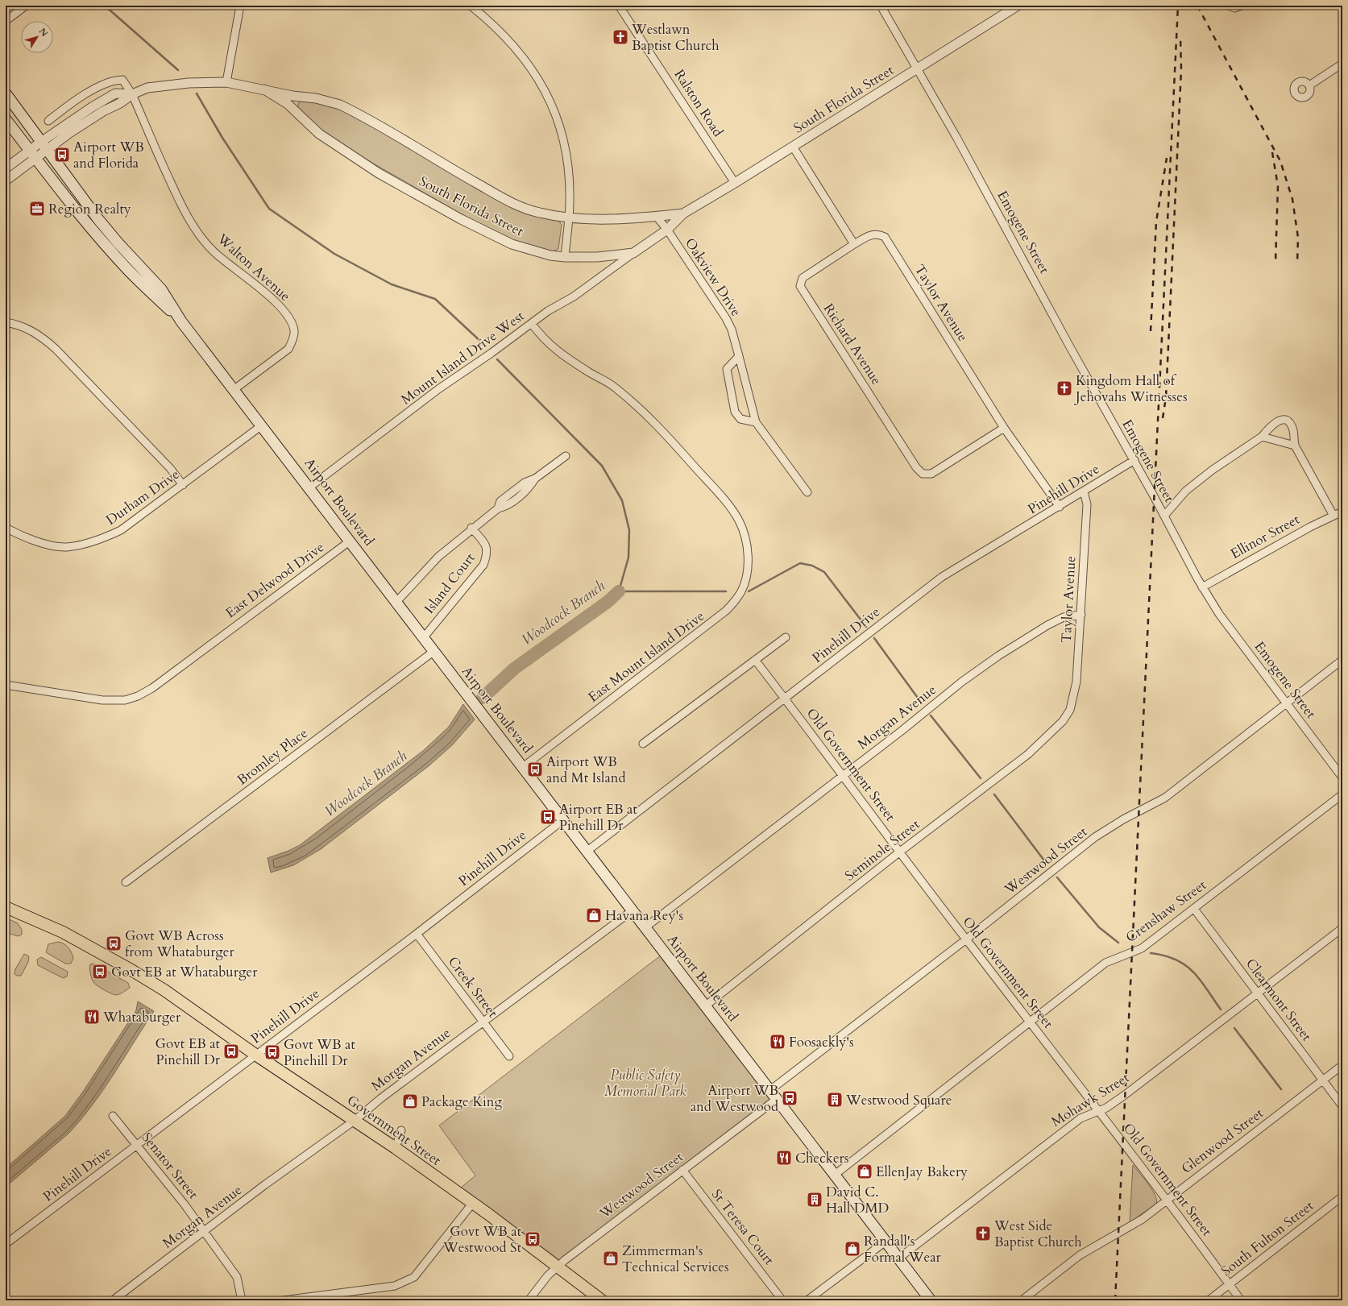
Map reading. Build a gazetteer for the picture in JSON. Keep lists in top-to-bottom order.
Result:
{
  "streets": {
    "main road": ["Airport Boulevard", "Government Street"],
    "street": [
      "South Florida Street",
      "Ralston Road",
      "Emogene Street",
      "Walton Avenue",
      "Oakview Drive",
      "Taylor Avenue",
      "Richard Avenue",
      "Mount Island Drive West",
      "Pinehill Drive",
      "Durham Drive",
      "Ellinor Street",
      "East Delwood Drive",
      "Island Court",
      "East Mount Island Drive",
      "Morgan Avenue",
      "Bromley Place",
      "Old Government Street",
      "Seminole Street",
      "Westwood Street",
      "Crenshaw Street",
      "Creek Street",
      "Clearmont Street",
      "Mohawk Street",
      "Glenwood Street",
      "Senator Street",
      "St Teresa Court",
      "South Fulton Street"
    ]
  },
  "crossings": [
    ["South Florida Street", "Ralston Road"],
    ["South Florida Street", "Emogene Street"],
    ["South Florida Street", "Walton Avenue"],
    ["South Florida Street", "Oakview Drive"],
    ["South Florida Street", "Mount Island Drive West"],
    ["South Florida Street", "Airport Boulevard"],
    ["Emogene Street", "Pinehill Drive"],
    ["Emogene Street", "Ellinor Street"],
    ["Emogene Street", "Westwood Street"],
    ["Walton Avenue", "Airport Boulevard"],
    ["Taylor Avenue", "Richard Avenue"],
    ["Taylor Avenue", "Pinehill Drive"],
    ["Taylor Avenue", "Morgan Avenue"],
    ["Taylor Avenue", "Seminole Street"],
    ["Mount Island Drive West", "Airport Boulevard"],
    ["Mount Island Drive West", "East Mount Island Drive"],
    ["Pinehill Drive", "Airport Boulevard"],
    ["Pinehill Drive", "Old Government Street"],
    ["Pinehill Drive", "Creek Street"],
    ["Pinehill Drive", "Government Street"],
    ["Pinehill Drive", "Senator Street"],
    ["Durham Drive", "Airport Boulevard"],
    ["Airport Boulevard", "East Delwood Drive"],
    ["Airport Boulevard", "Island Court"],
    ["Airport Boulevard", "East Mount Island Drive"],
    ["Airport Boulevard", "Morgan Avenue"],
    ["Airport Boulevard", "Bromley Place"],
    ["Airport Boulevard", "Seminole Street"],
    ["Airport Boulevard", "Westwood Street"],
    ["Airport Boulevard", "Crenshaw Street"],
    ["Airport Boulevard", "Mohawk Street"],
    ["Morgan Avenue", "Old Government Street"],
    ["Morgan Avenue", "Creek Street"],
    ["Morgan Avenue", "Government Street"],
    ["Morgan Avenue", "Senator Street"],
    ["Old Government Street", "Seminole Street"],
    ["Old Government Street", "Westwood Street"],
    ["Old Government Street", "Crenshaw Street"],
    ["Old Government Street", "Mohawk Street"],
    ["Old Government Street", "Glenwood Street"],
    ["Old Government Street", "South Fulton Street"],
    ["Westwood Street", "Government Street"],
    ["Westwood Street", "St Teresa Court"],
    ["Crenshaw Street", "Clearmont Street"],
    ["Clearmont Street", "Mohawk Street"],
    ["Clearmont Street", "Glenwood Street"]
  ],
  "water": ["Woodcock Branch"],
  "parks": ["Public Safety Memorial Park"],
  "places": {
    "church": ["Westlawn Baptist Church", "Kingdom Hall of Jehovahs Witnesses", "West Side Baptist Church"],
    "bus stop": [
      "Airport WB and Florida",
      "Airport WB and Mt Island",
      "Airport EB at Pinehill Dr",
      "Govt WB Across from Whataburger",
      "Govt EB at Whataburger",
      "Govt EB at Pinehill Dr",
      "Govt WB at Pinehill Dr",
      "Airport WB and Westwood",
      "Govt WB at Westwood St"
    ],
    "office": ["Region Realty"],
    "shop": [
      "Havana Rey's",
      "Package King",
      "EllenJay Bakery",
      "Randall's Formal Wear",
      "Zimmerman's Technical Services"
    ],
    "restaurant": ["Whataburger", "Foosackly's", "Checkers"],
    "building": ["Westwood Square", "David C. Hall DMD"]
  },
  "north": "top right"
}
